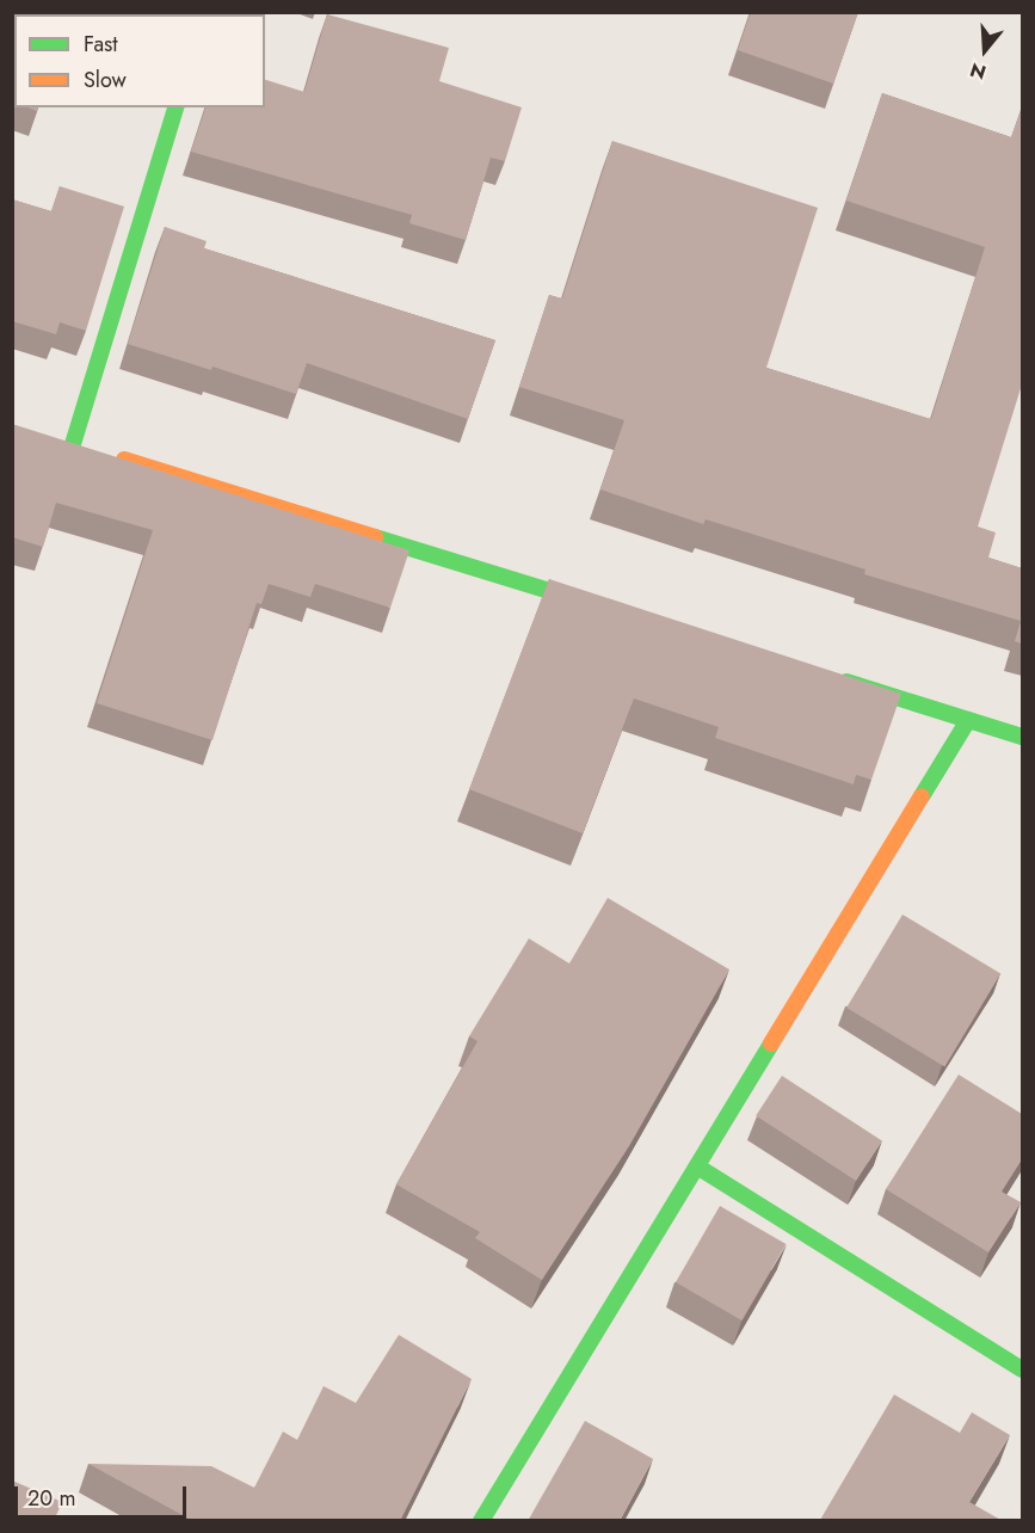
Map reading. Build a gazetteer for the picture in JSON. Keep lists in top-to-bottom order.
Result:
{
  "legend": ["Fast", "Slow"],
  "scale_bar": "20 m",
  "north": "bottom"
}
